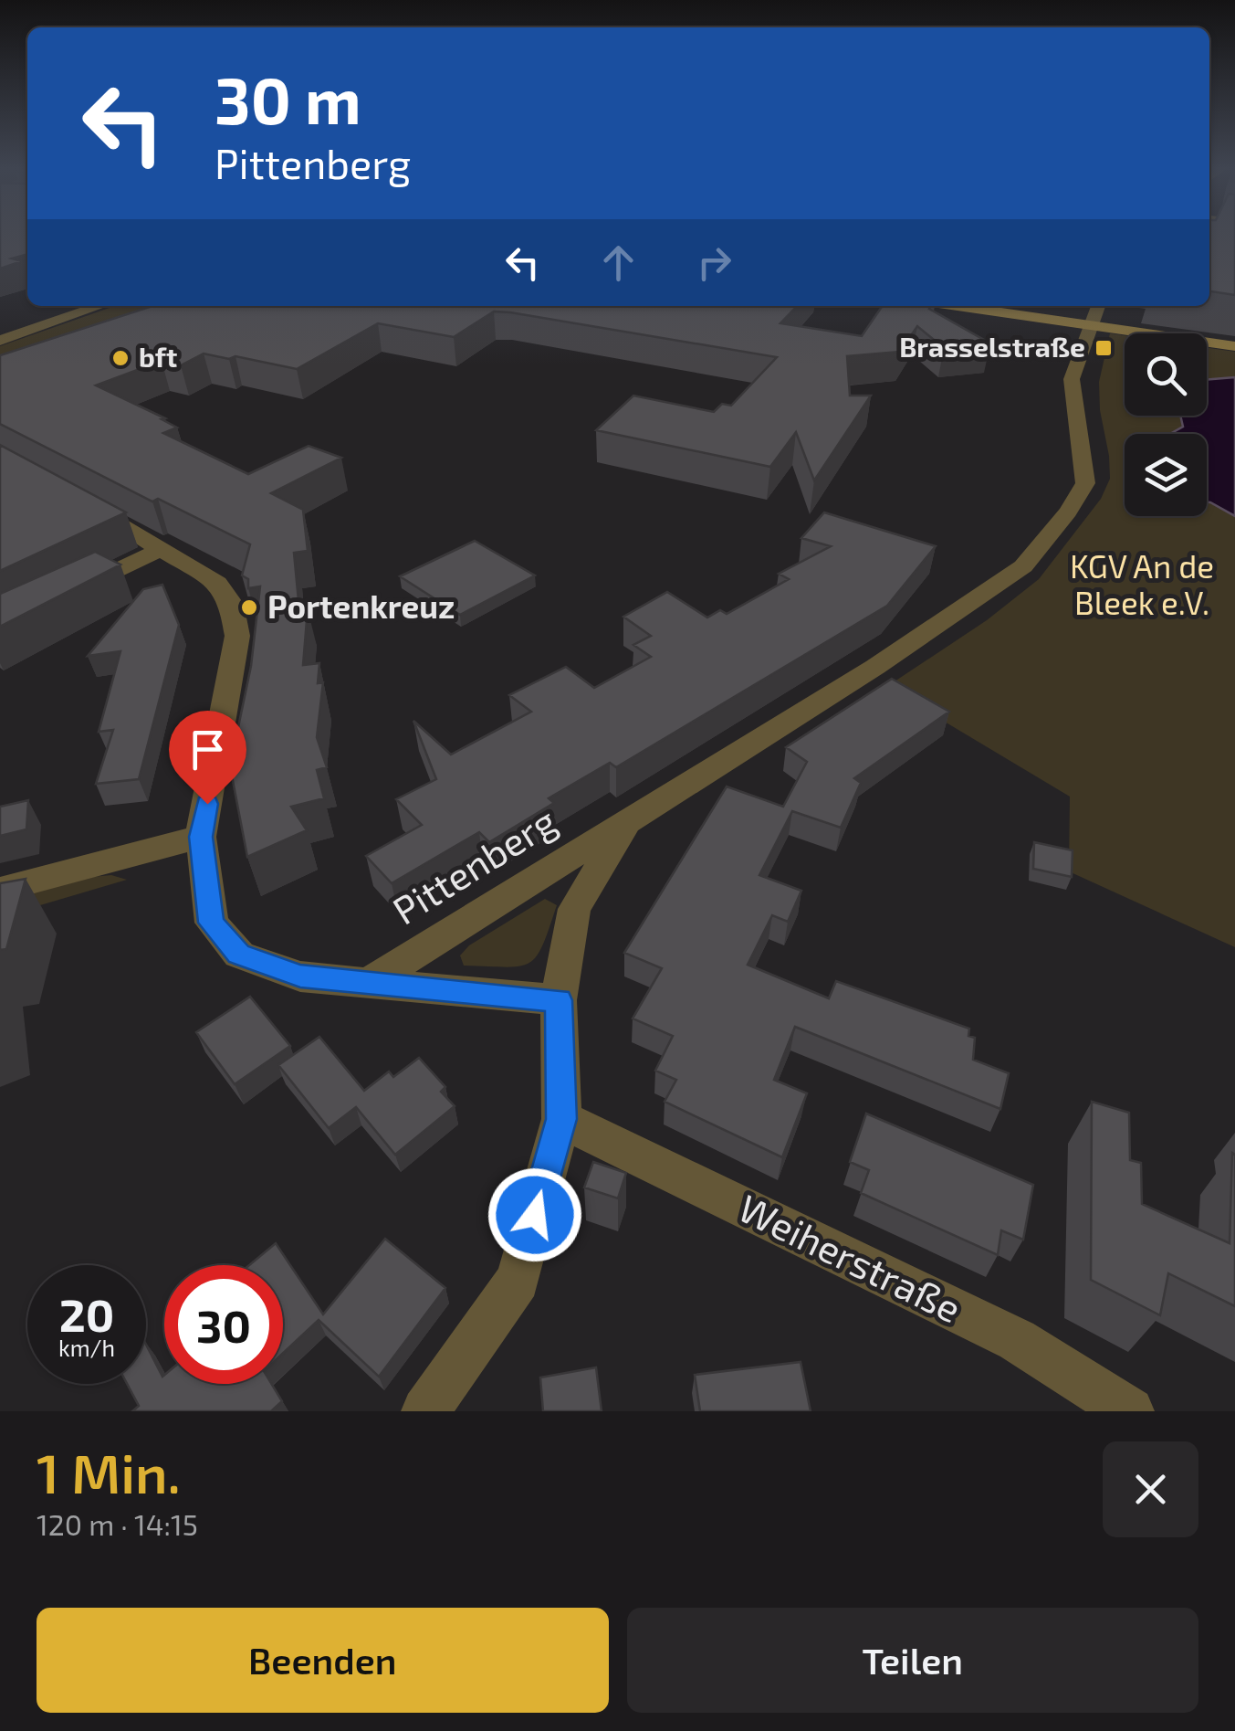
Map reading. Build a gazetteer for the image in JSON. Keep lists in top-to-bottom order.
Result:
{
  "streets": {
    "street": ["Pittenberg", "Weiherstraße"]
  },
  "parks": ["KGV An de Bleek e.V."],
  "places": {
    "transit": ["Brasselstraße"],
    "other": ["bft", "Portenkreuz"]
  },
  "page": {
    "turn": ["30 m", "Pittenberg"],
    "speed": "20 km/h",
    "limit": "30",
    "heading": ["1 Min.", "120 m · 14:15"],
    "buttons": ["Beenden", "Teilen"]
  }
}
